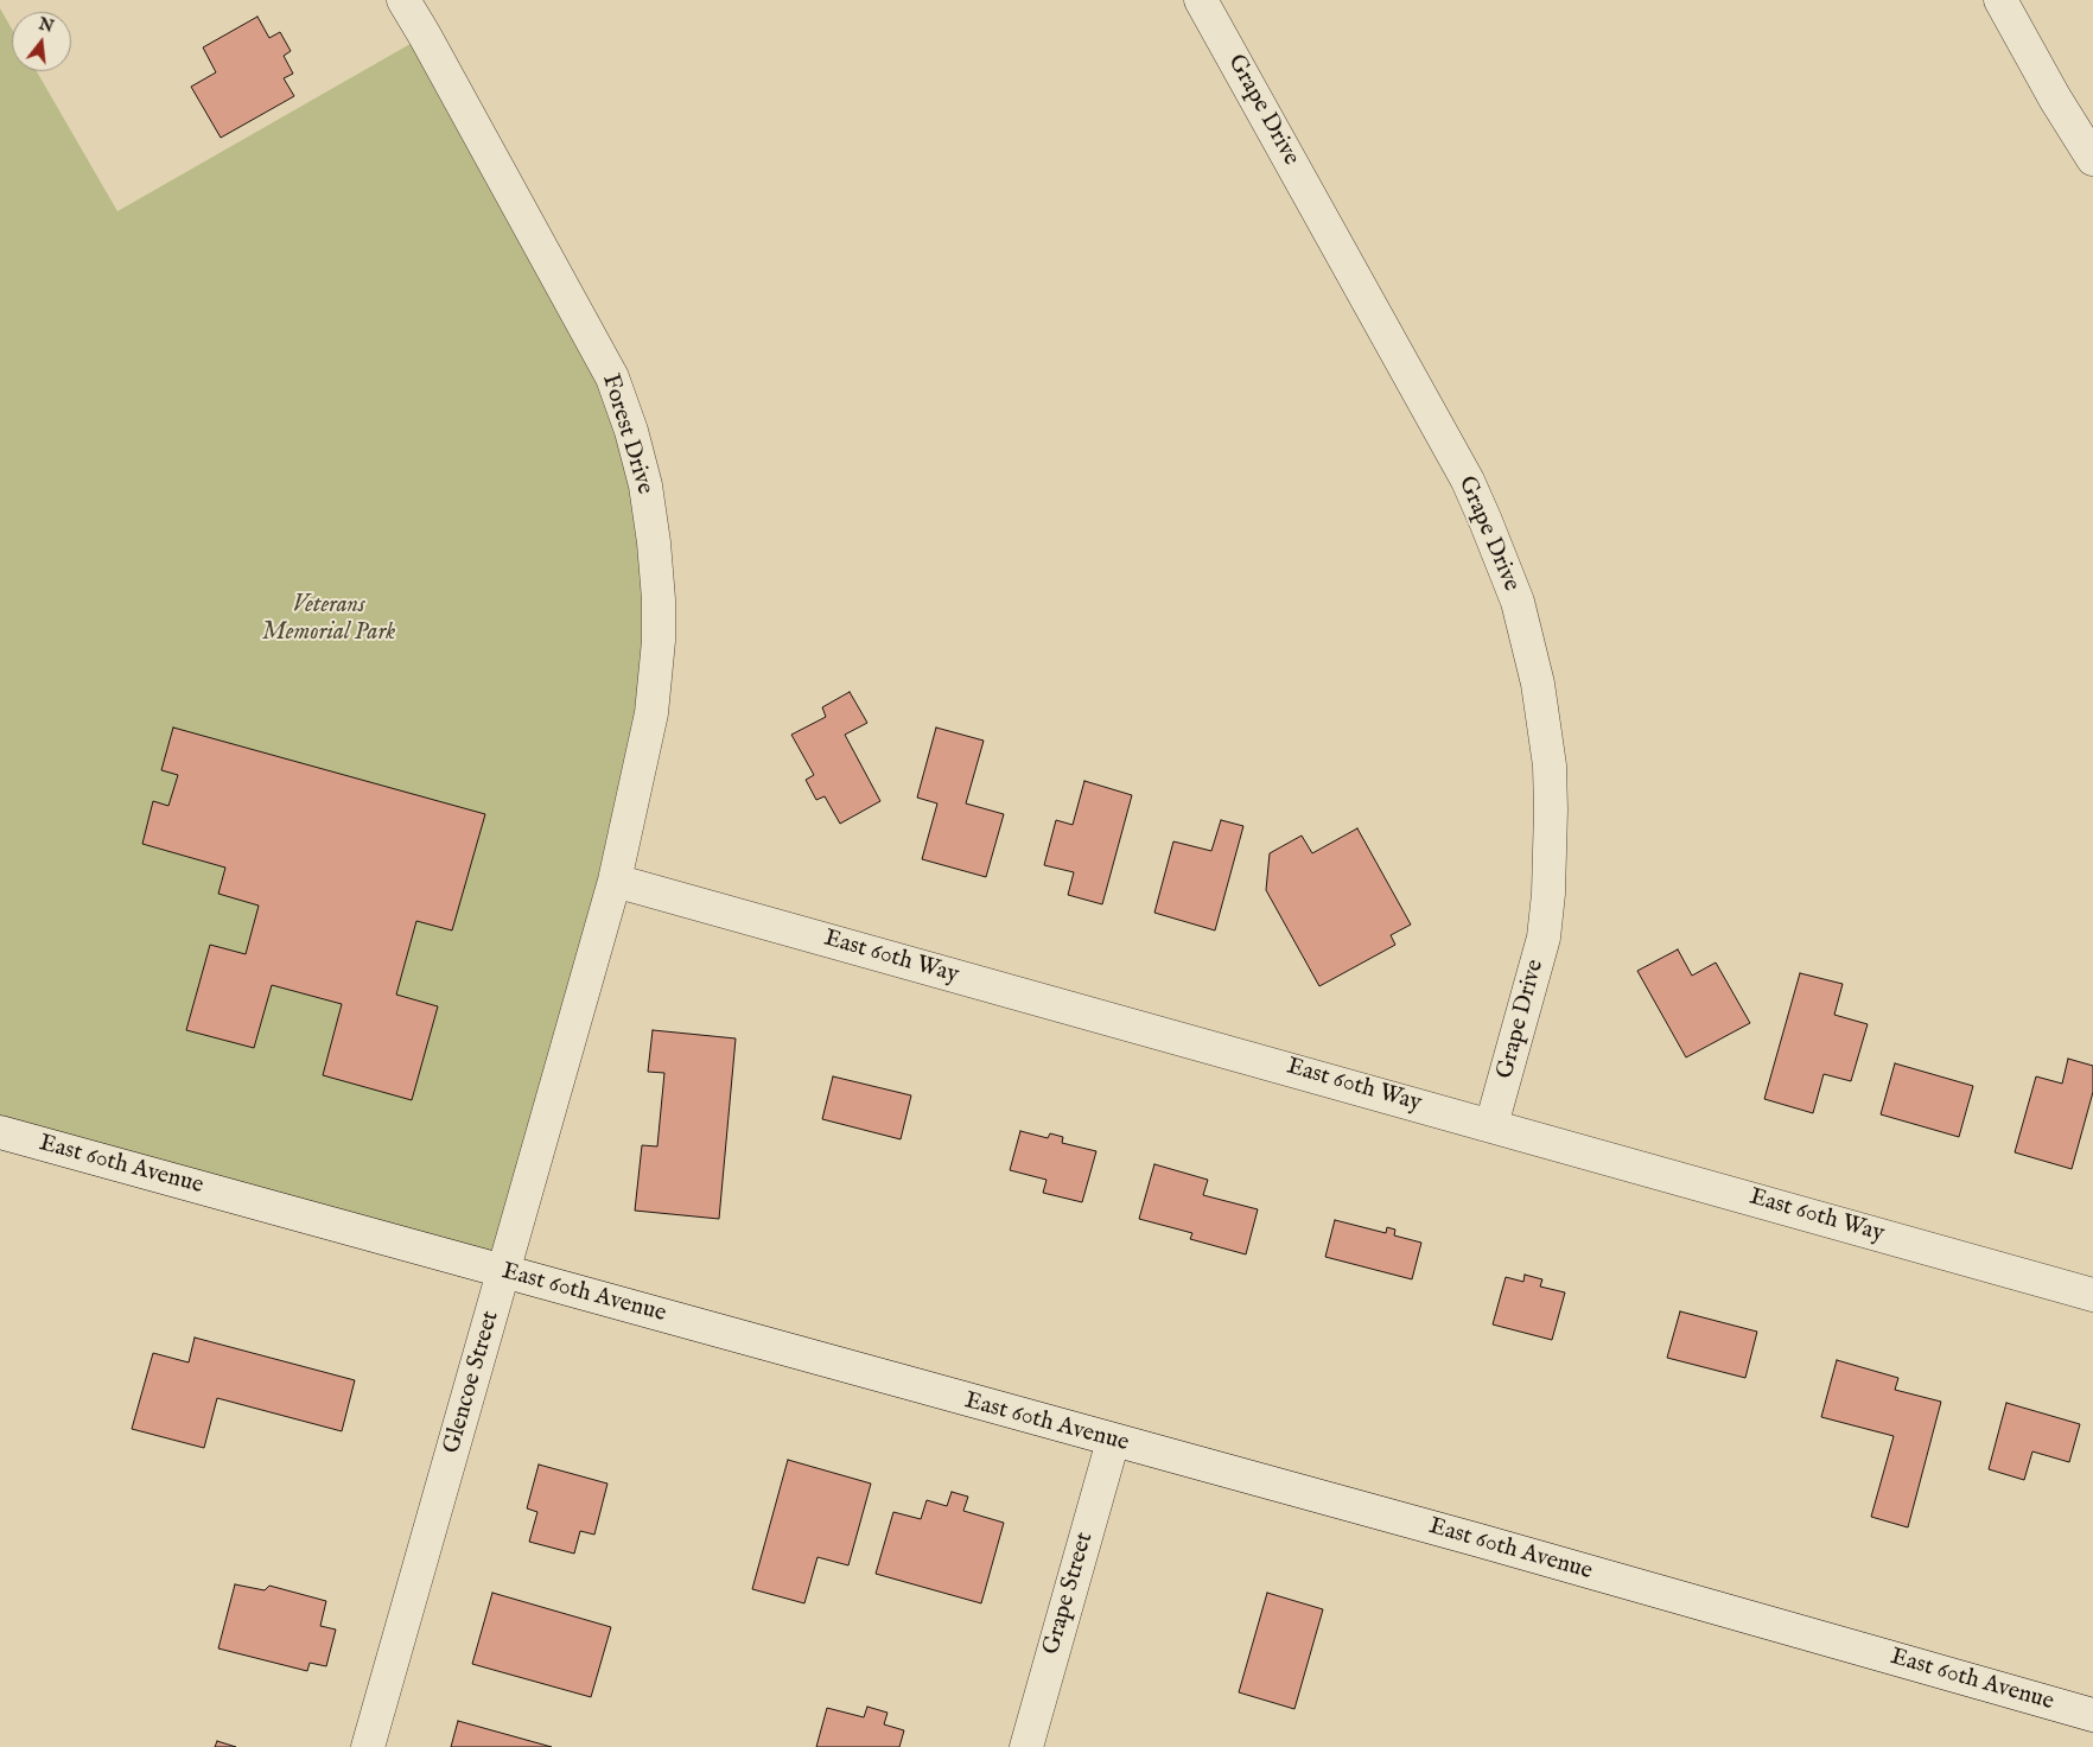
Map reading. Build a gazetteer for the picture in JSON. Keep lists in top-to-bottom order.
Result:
{
  "streets": {
    "street": [
      "Grape Drive",
      "Forest Drive",
      "East 60th Way",
      "East 60th Avenue",
      "Glencoe Street",
      "Grape Street"
    ]
  },
  "crossings": [
    ["Grape Drive", "East 60th Way"],
    ["Forest Drive", "East 60th Way"],
    ["Forest Drive", "Glencoe Street"],
    ["East 60th Way", "Glencoe Street"],
    ["East 60th Avenue", "Glencoe Street"],
    ["East 60th Avenue", "Grape Street"]
  ],
  "parks": ["Veterans Memorial Park"],
  "north": "top"
}
